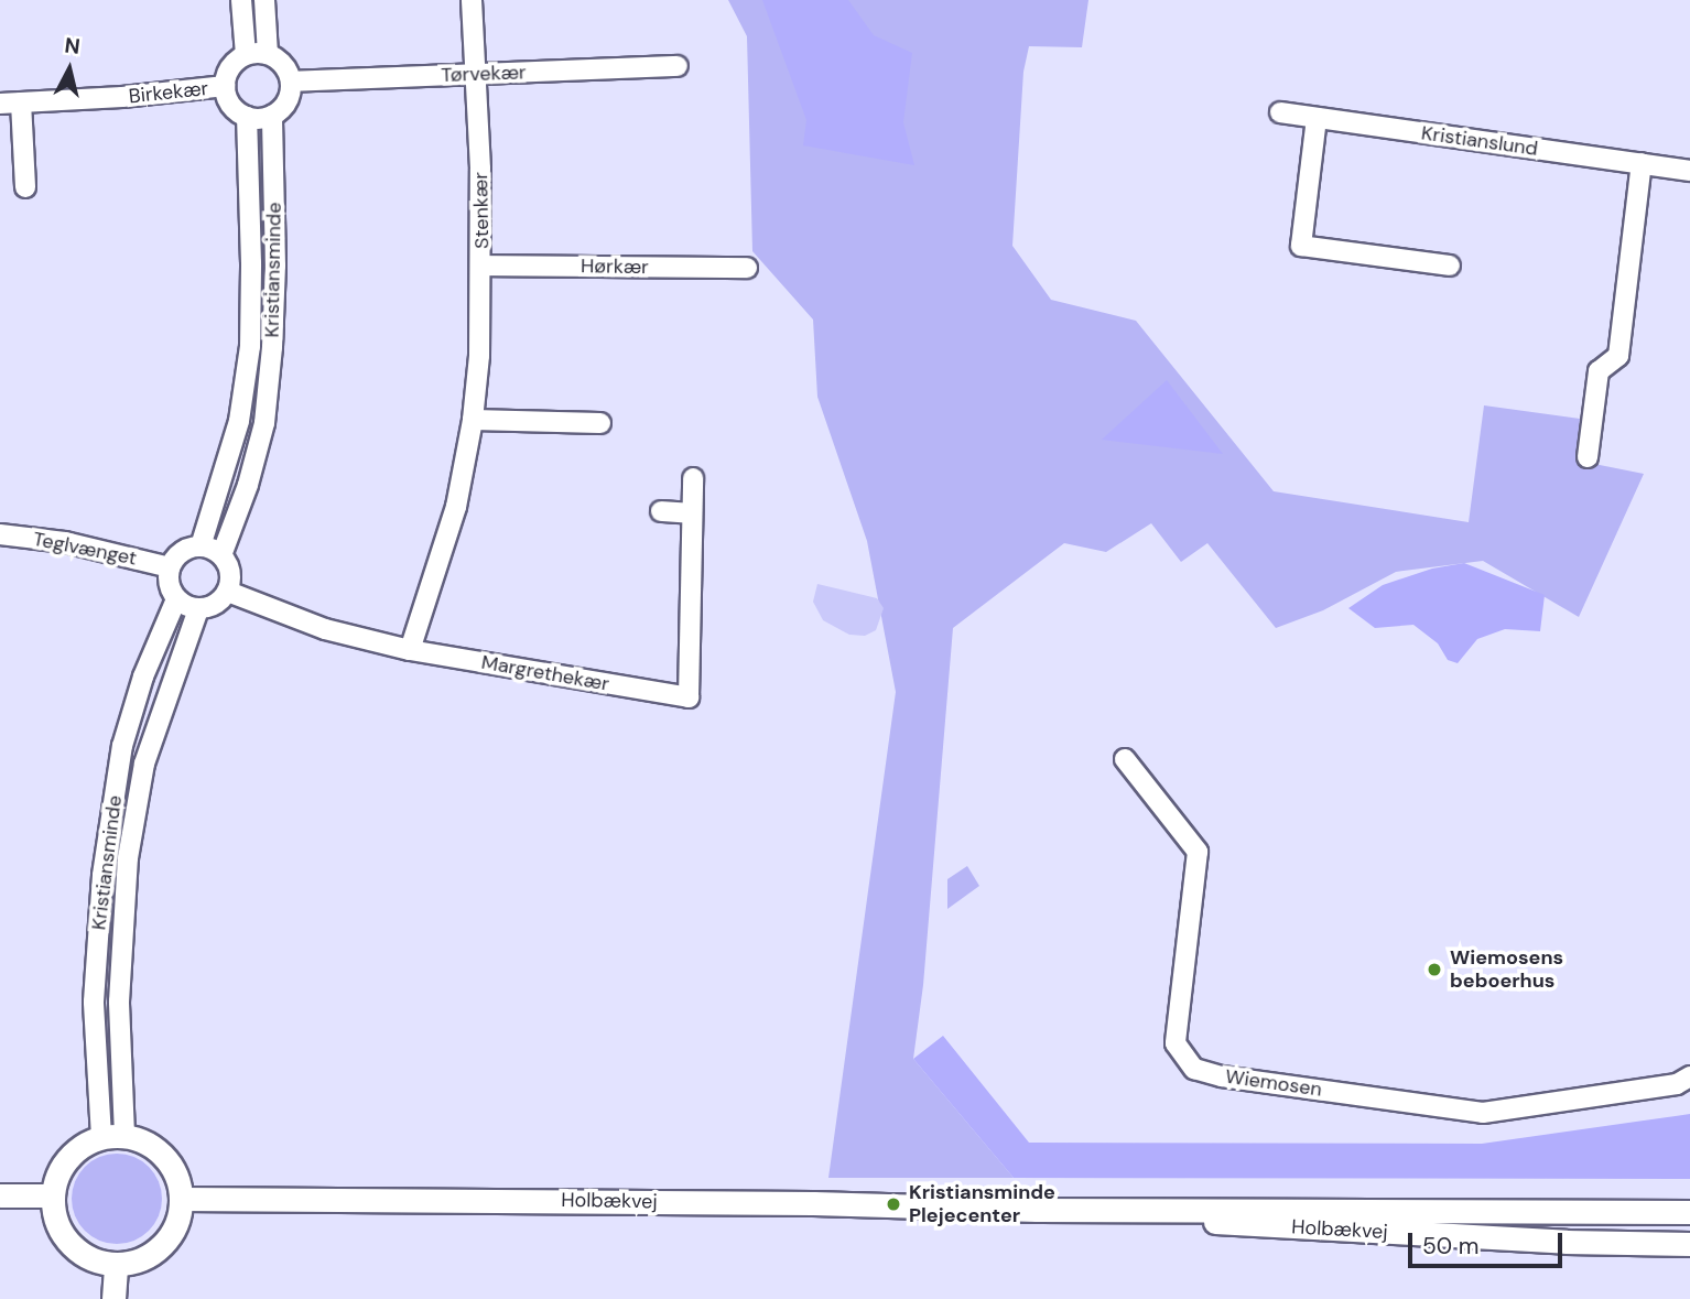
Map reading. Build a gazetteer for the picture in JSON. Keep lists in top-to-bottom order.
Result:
{
  "streets": {
    "street": [
      "Tørvekær",
      "Birkekær",
      "Kristianslund",
      "Stenkær",
      "Hørkær",
      "Kristiansminde",
      "Teglvænget",
      "Margrethekær",
      "Wiemosen",
      "Holbækvej"
    ]
  },
  "crossings": [
    ["Tørvekær", "Birkekær"],
    ["Tørvekær", "Stenkær"],
    ["Tørvekær", "Kristiansminde"],
    ["Birkekær", "Kristiansminde"],
    ["Stenkær", "Hørkær"],
    ["Stenkær", "Margrethekær"],
    ["Kristiansminde", "Teglvænget"],
    ["Kristiansminde", "Margrethekær"],
    ["Kristiansminde", "Holbækvej"],
    ["Teglvænget", "Margrethekær"]
  ],
  "places": ["Wiemosens beboerhus", "Kristiansminde Plejecenter"],
  "scale_bar": "50 m",
  "north": "top"
}
